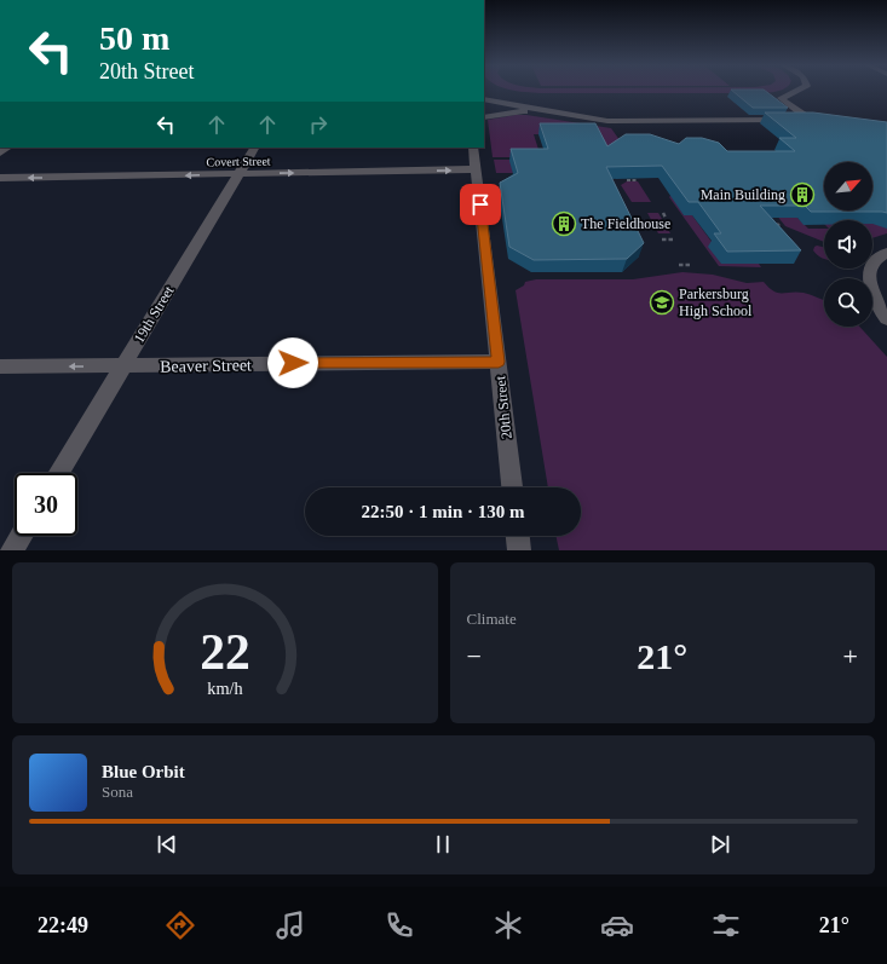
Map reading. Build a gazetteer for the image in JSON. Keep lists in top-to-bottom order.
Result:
{
  "streets": {
    "street": [
      "Covert Street",
      "19th Street",
      "Beaver Street",
      "20th Street"
    ]
  },
  "crossings": [
    ["Covert Street", "19th Street"],
    ["Covert Street", "20th Street"],
    ["19th Street", "Beaver Street"],
    ["Beaver Street", "20th Street"]
  ],
  "places": {
    "building": ["Main Building", "The Fieldhouse"],
    "school or university": ["Parkersburg High School"]
  },
  "north": "top right",
  "page": {
    "turn": ["50 m", "20th Street"],
    "limit": "30",
    "trip": "22:50 · 1 min · 130 m",
    "tile": "Climate",
    "heat": ["−", "21°", "+"],
    "song": ["Blue Orbit", "Sona"],
    "tabs": ["22:49", "21°"],
    "gauge": ["22", "km/h"]
  }
}
